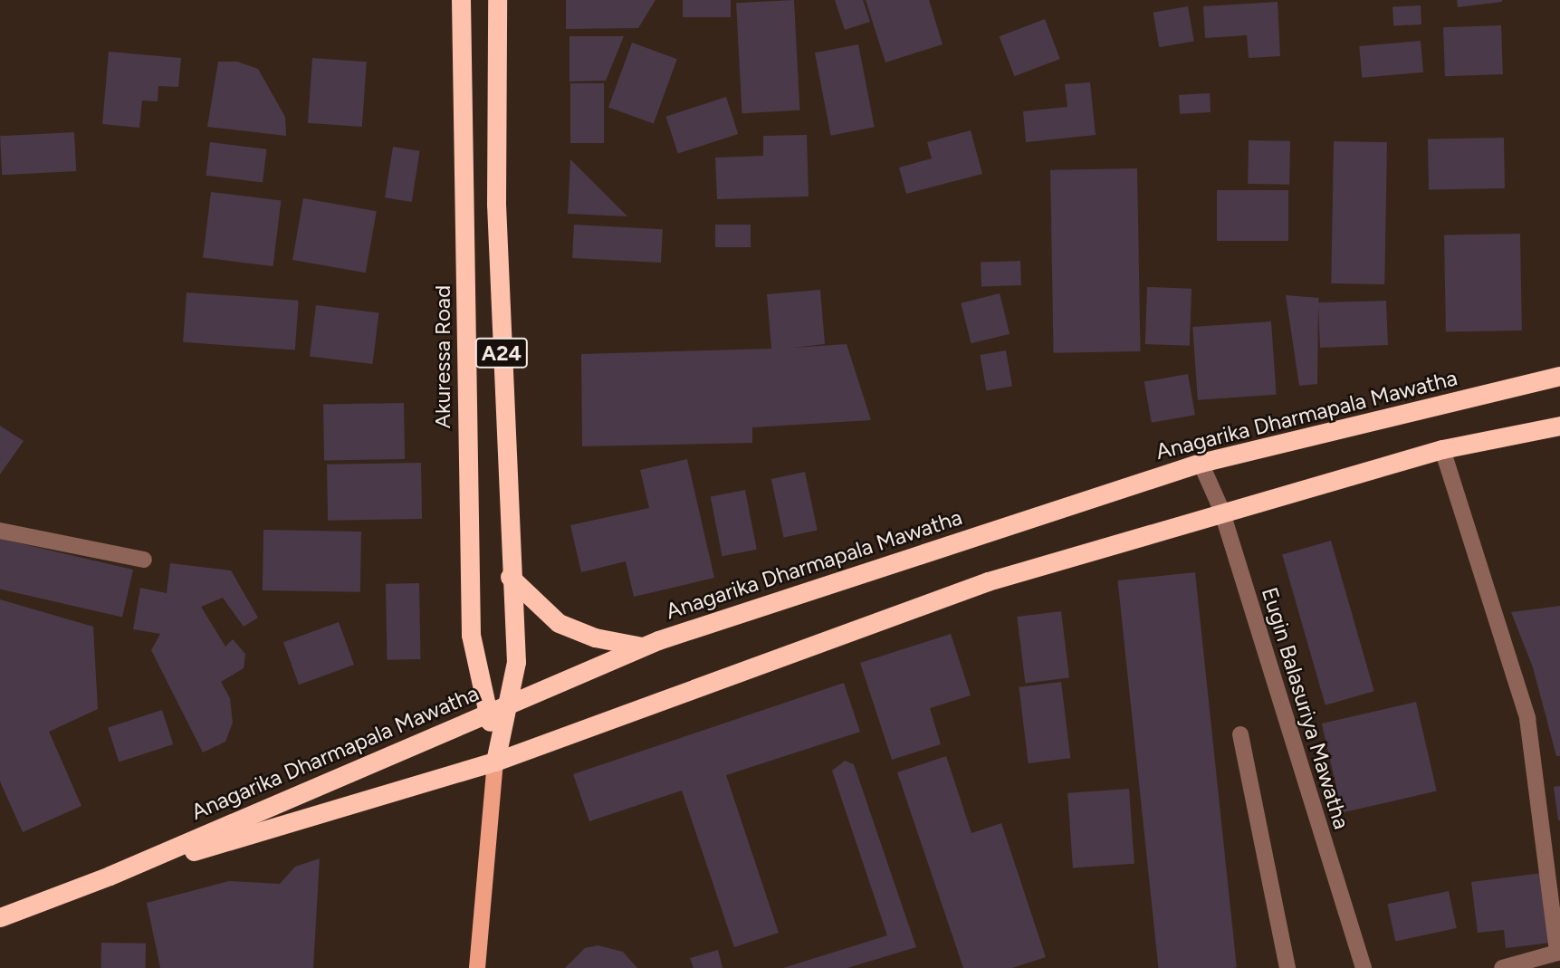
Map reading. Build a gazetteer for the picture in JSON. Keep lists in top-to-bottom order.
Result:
{
  "streets": {
    "highway": ["A24", "Akuressa Road", "Anagarika Dharmapala Mawatha"],
    "street": ["Eugin Balasuriya Mawatha"]
  },
  "crossings": [
    ["A24", "Anagarika Dharmapala Mawatha"],
    ["Akuressa Road", "Anagarika Dharmapala Mawatha"],
    ["Anagarika Dharmapala Mawatha", "Eugin Balasuriya Mawatha"]
  ]
}
